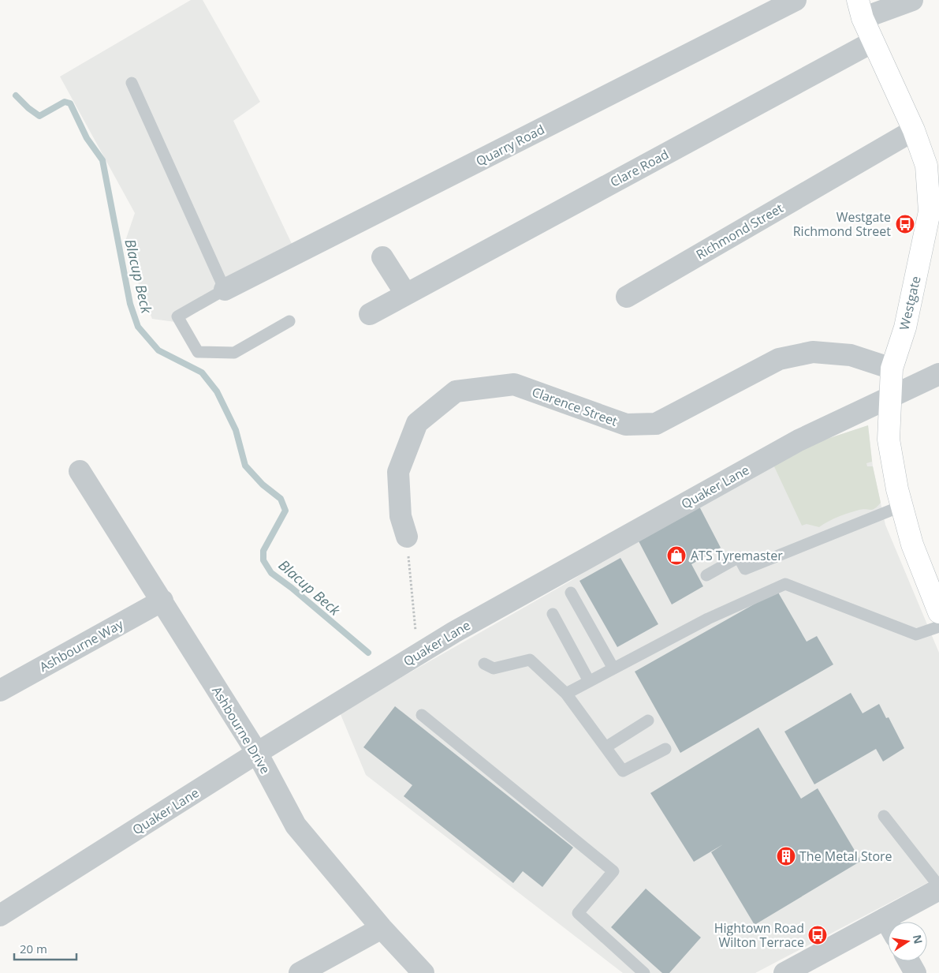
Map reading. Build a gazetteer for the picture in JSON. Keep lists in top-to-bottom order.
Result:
{
  "streets": {
    "main road": ["Westgate"],
    "street": [
      "Quarry Road",
      "Clare Road",
      "Richmond Street",
      "Clarence Street",
      "Quaker Lane",
      "Ashbourne Way",
      "Ashbourne Drive"
    ]
  },
  "crossings": [
    ["Clare Road", "Westgate"],
    ["Richmond Street", "Westgate"],
    ["Westgate", "Clarence Street"],
    ["Westgate", "Quaker Lane"],
    ["Quaker Lane", "Ashbourne Drive"],
    ["Ashbourne Way", "Ashbourne Drive"]
  ],
  "water": ["Blacup Beck"],
  "places": {
    "bus stop": ["Westgate Richmond Street", "Hightown Road Wilton Terrace"],
    "shop": ["ATS Tyremaster"],
    "building": ["The Metal Store"]
  },
  "scale_bar": "20 m",
  "north": "right"
}
